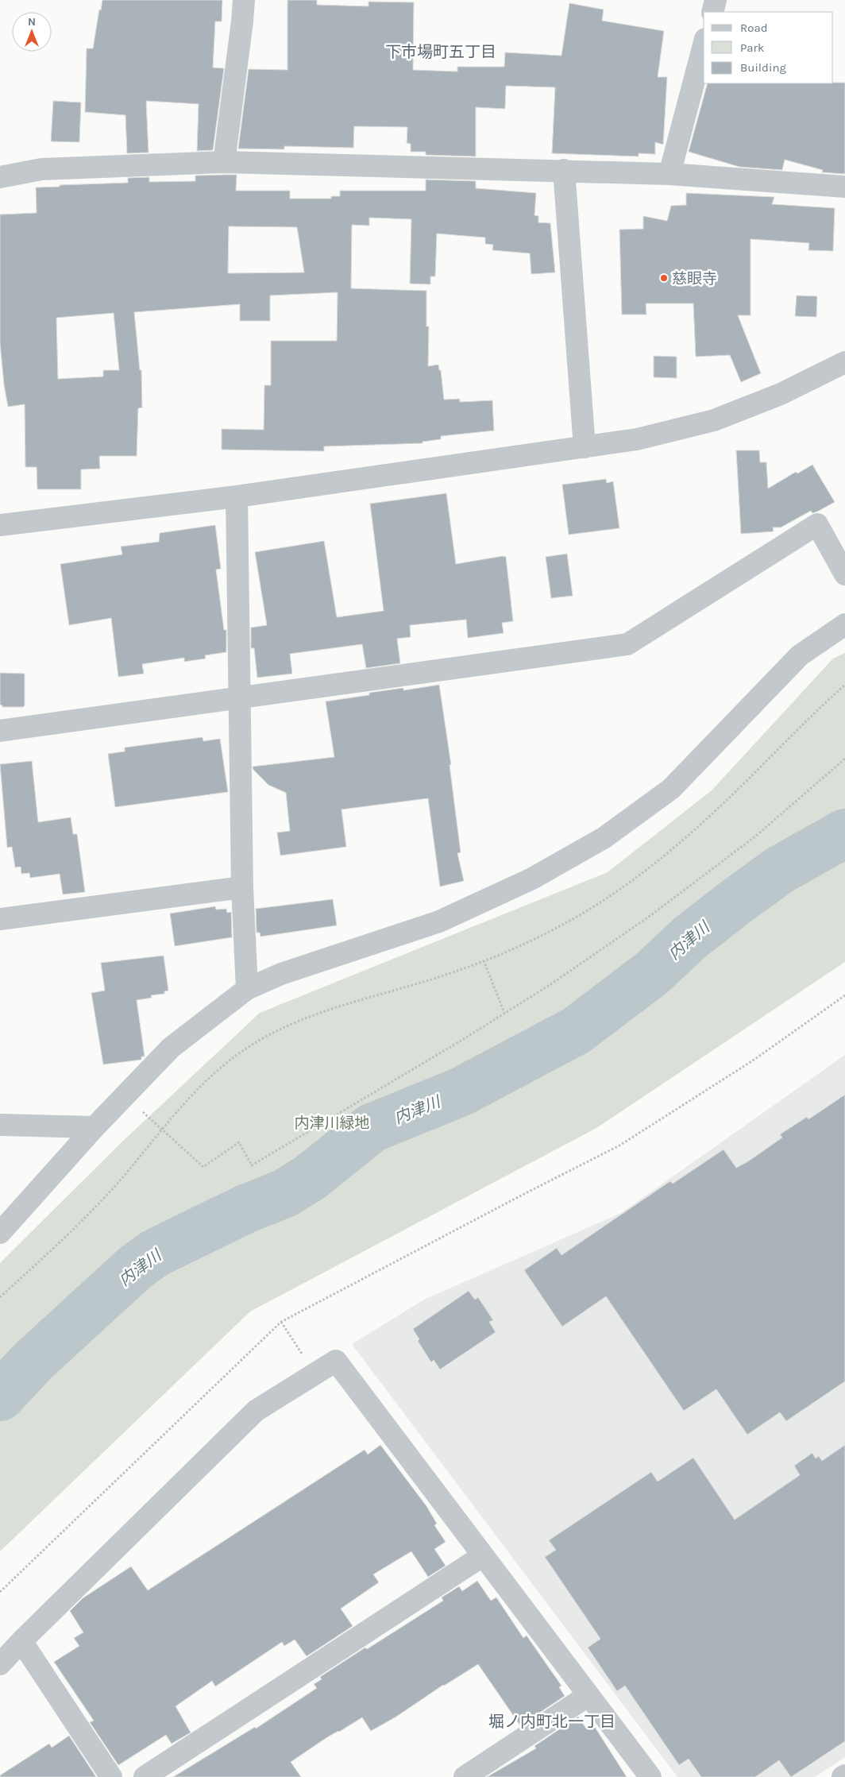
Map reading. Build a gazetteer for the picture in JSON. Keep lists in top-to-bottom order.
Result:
{
  "districts": ["下市場町五丁目", "堀ノ内町北一丁目"],
  "water": ["内津川"],
  "parks": ["内津川緑地"],
  "places": ["慈眼寺"],
  "legend": ["Road", "Park", "Building"],
  "north": "top"
}
